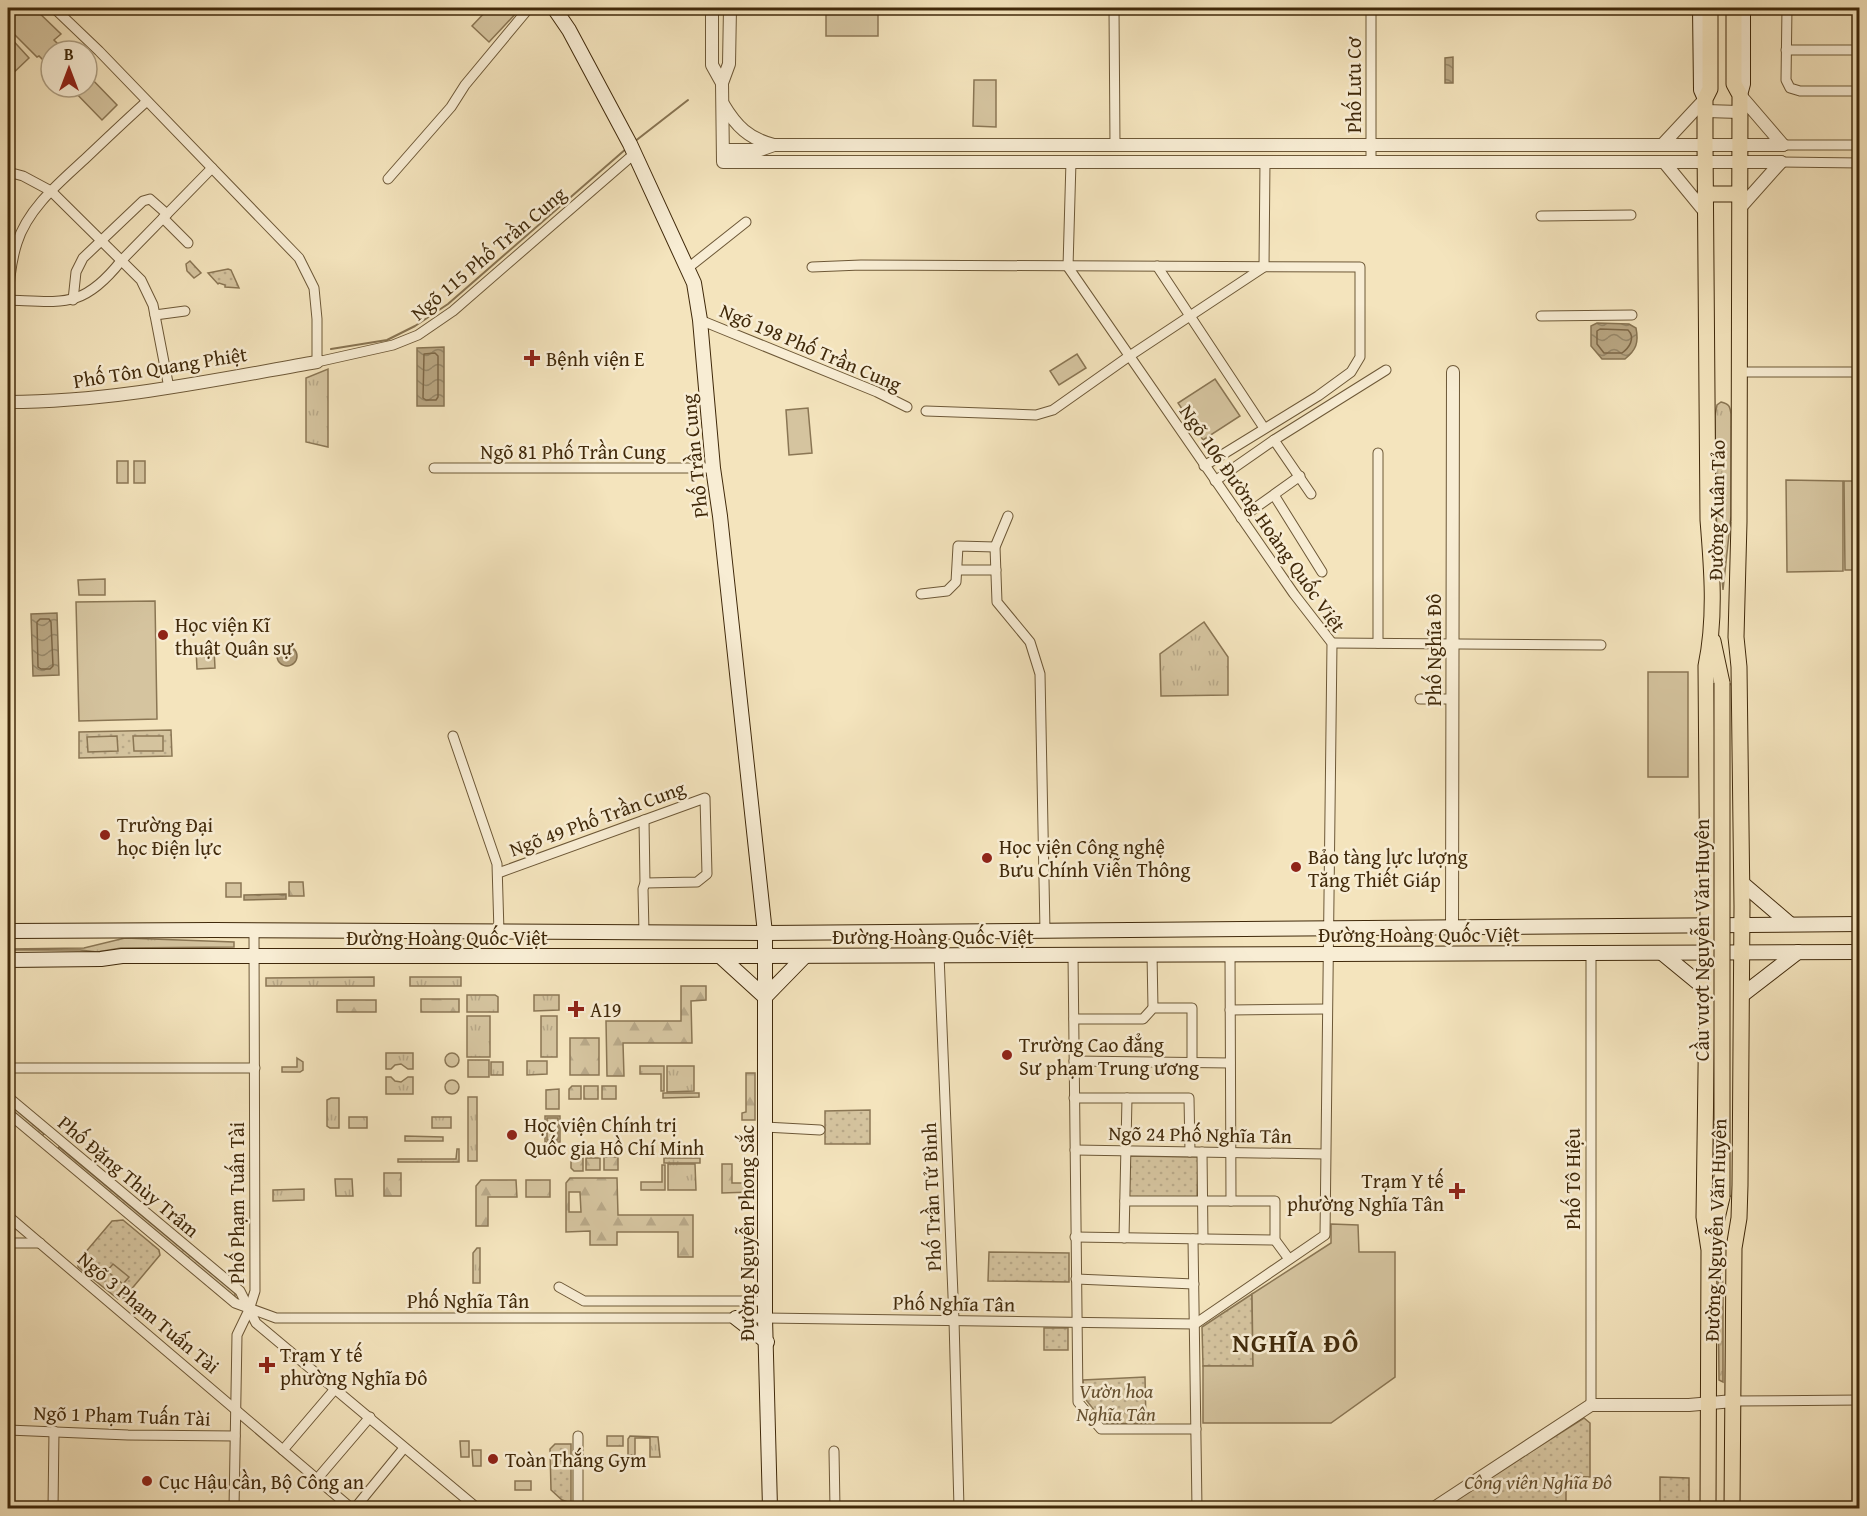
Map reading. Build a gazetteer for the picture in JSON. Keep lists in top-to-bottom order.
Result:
{
  "streets": {
    "main road": [
      "Phố Trần Cung",
      "Đường Xuân Tảo",
      "Đường Hoàng Quốc Việt",
      "Cầu vượt Nguyễn Văn Huyên",
      "Đường Nguyễn Văn Huyên",
      "Đường Nguyễn Phong Sắc"
    ],
    "street": [
      "Phố Lưu Cơ",
      "Ngõ 115 Phố Trần Cung",
      "Ngõ 198 Phố Trần Cung",
      "Phố Tôn Quang Phiệt",
      "Ngõ 81 Phố Trần Cung",
      "Ngõ 106 Đường Hoàng Quốc Việt",
      "Phố Nghĩa Đô",
      "Ngõ 49 Phố Trần Cung",
      "Ngõ 24 Phố Nghĩa Tân",
      "Phố Đặng Thùy Trâm",
      "Phố Tô Hiệu",
      "Phố Trần Tử Bình",
      "Phố Phạm Tuấn Tài",
      "Phố Nghĩa Tân",
      "Ngõ 3 Phạm Tuấn Tài",
      "Ngõ 1 Phạm Tuấn Tài"
    ]
  },
  "crossings": [
    ["Ngõ 115 Phố Trần Cung", "Phố Tôn Quang Phiệt"],
    ["Ngõ 115 Phố Trần Cung", "Phố Trần Cung"],
    ["Ngõ 198 Phố Trần Cung", "Phố Trần Cung"],
    ["Ngõ 81 Phố Trần Cung", "Phố Trần Cung"],
    ["Phố Trần Cung", "Đường Hoàng Quốc Việt"],
    ["Phố Trần Cung", "Đường Nguyễn Phong Sắc"],
    ["Đường Xuân Tảo", "Đường Hoàng Quốc Việt"],
    ["Đường Xuân Tảo", "Cầu vượt Nguyễn Văn Huyên"],
    ["Đường Xuân Tảo", "Đường Nguyễn Văn Huyên"],
    ["Ngõ 106 Đường Hoàng Quốc Việt", "Đường Hoàng Quốc Việt"],
    ["Phố Nghĩa Đô", "Đường Hoàng Quốc Việt"],
    ["Đường Hoàng Quốc Việt", "Phố Tô Hiệu"],
    ["Đường Hoàng Quốc Việt", "Phố Trần Tử Bình"],
    ["Đường Hoàng Quốc Việt", "Phố Phạm Tuấn Tài"],
    ["Đường Hoàng Quốc Việt", "Đường Nguyễn Văn Huyên"],
    ["Đường Hoàng Quốc Việt", "Đường Nguyễn Phong Sắc"],
    ["Cầu vượt Nguyễn Văn Huyên", "Đường Nguyễn Văn Huyên"],
    ["Phố Đặng Thùy Trâm", "Phố Phạm Tuấn Tài"],
    ["Phố Đặng Thùy Trâm", "Phố Nghĩa Tân"],
    ["Phố Trần Tử Bình", "Phố Nghĩa Tân"],
    ["Phố Phạm Tuấn Tài", "Phố Nghĩa Tân"],
    ["Phố Phạm Tuấn Tài", "Ngõ 3 Phạm Tuấn Tài"],
    ["Phố Phạm Tuấn Tài", "Ngõ 1 Phạm Tuấn Tài"],
    ["Đường Nguyễn Phong Sắc", "Phố Nghĩa Tân"]
  ],
  "districts": ["NGHĨA ĐÔ"],
  "parks": ["Vườn hoa Nghĩa Tân", "Công viên Nghĩa Đô"],
  "places": {
    "health": [
      "Bệnh viện E",
      "A19",
      "Trạm Y tế phường Nghĩa Tân",
      "Trạm Y tế phường Nghĩa Đô"
    ],
    "other": [
      "Học viện Kĩ thuật Quân sự",
      "Trường Đại học Điện lực",
      "Học viện Công nghệ Bưu Chính Viễn Thông",
      "Bảo tàng lực lượng Tăng Thiết Giáp",
      "Trường Cao đẳng Sư phạm Trung ương",
      "Học viện Chính trị Quốc gia Hồ Chí Minh",
      "Toàn Thắng Gym",
      "Cục Hậu cần, Bộ Công an"
    ]
  },
  "north": "top"
}
